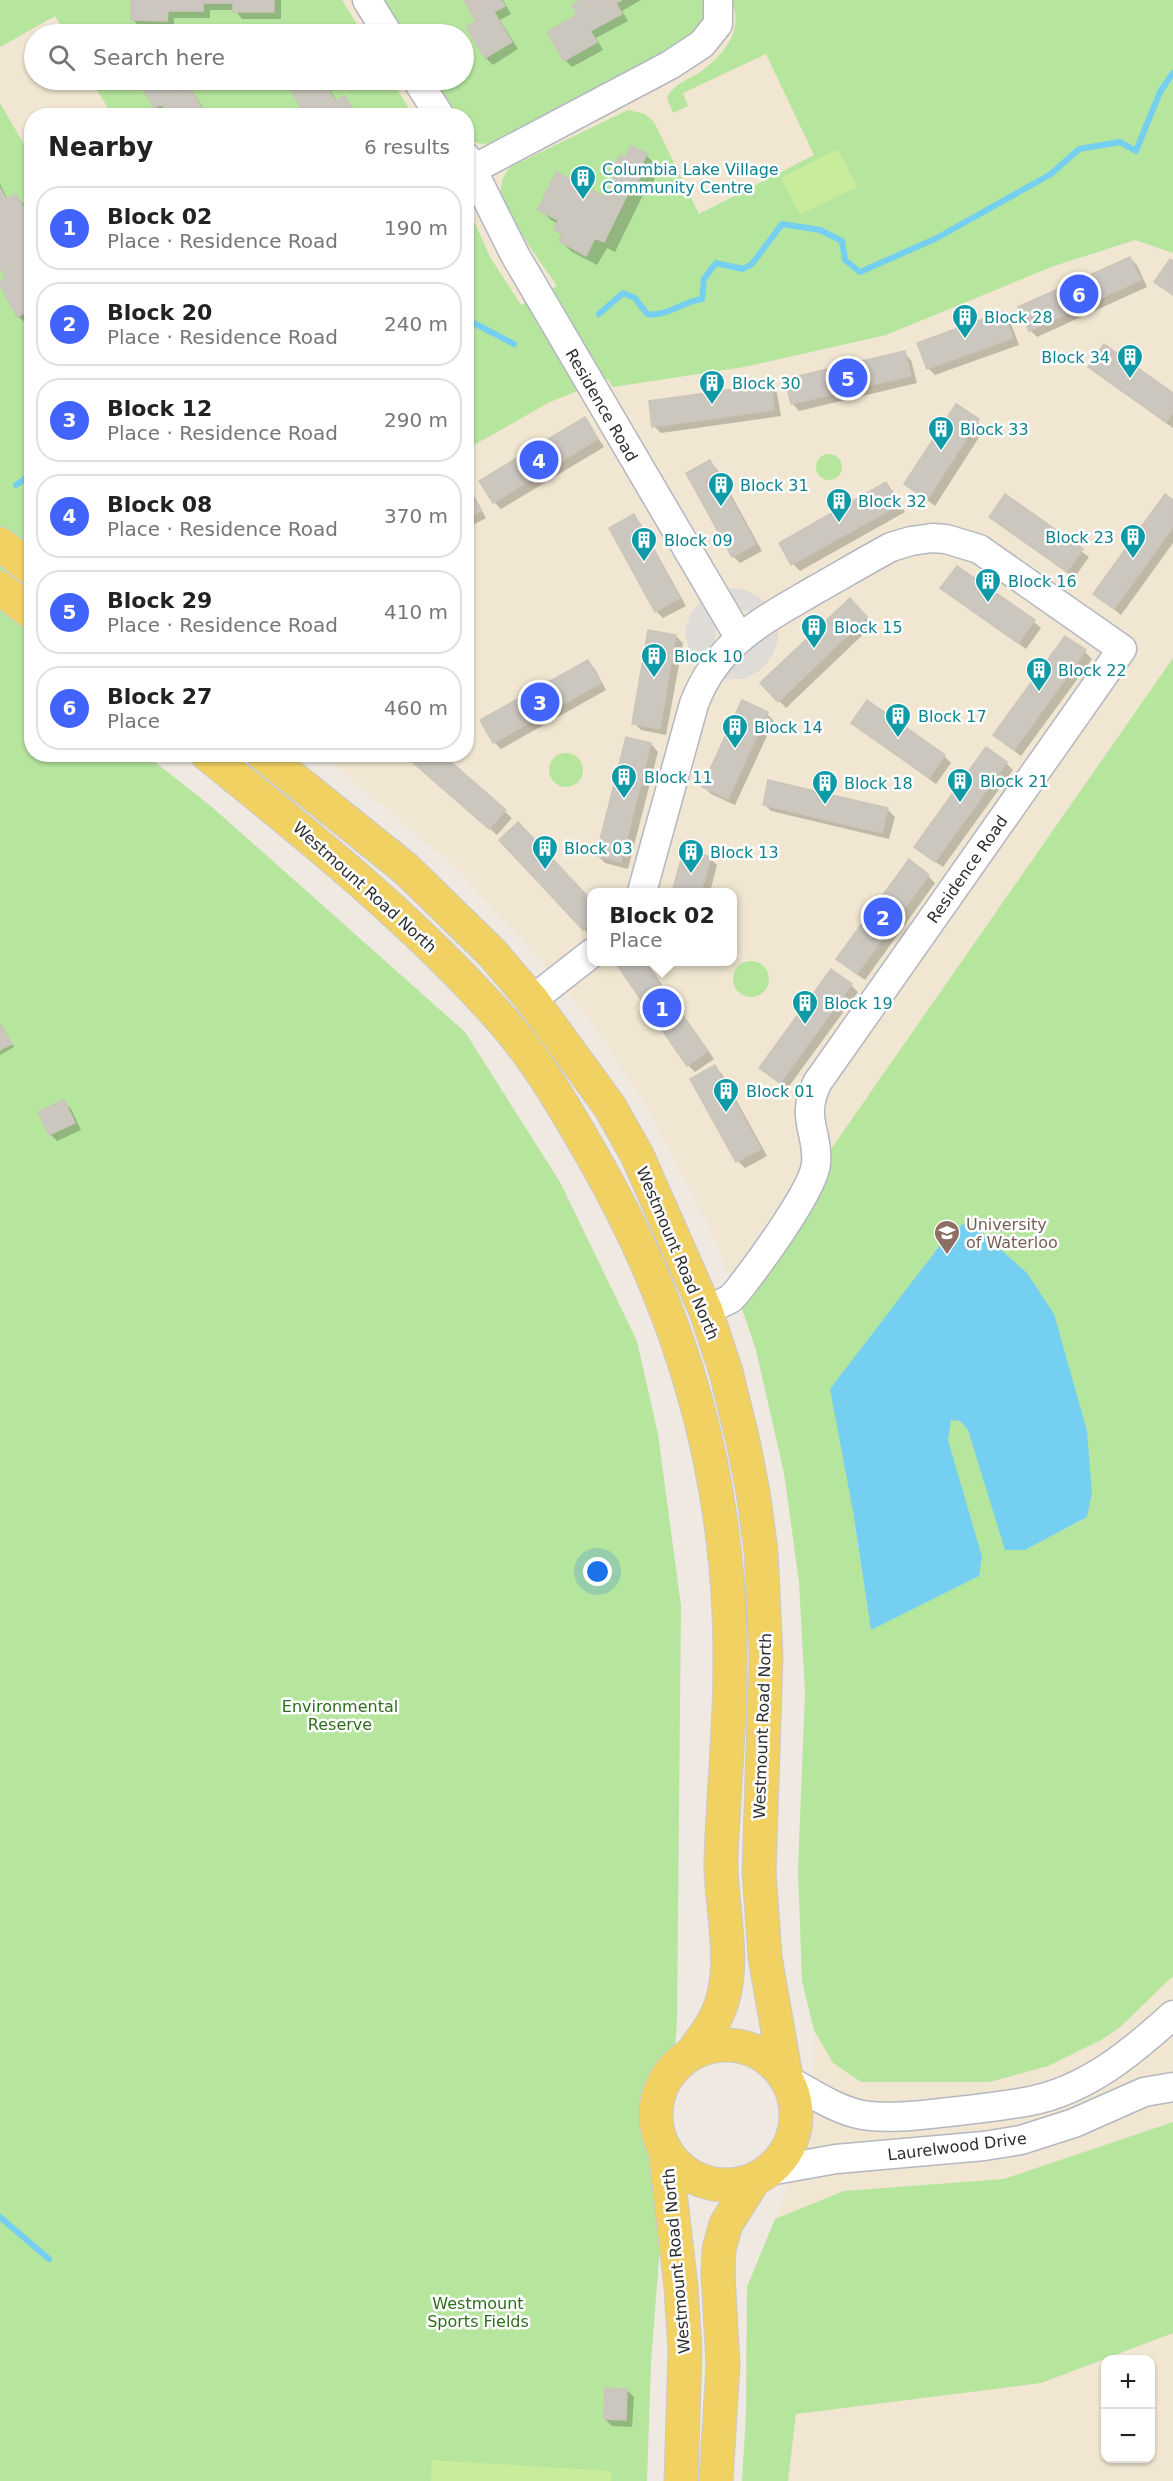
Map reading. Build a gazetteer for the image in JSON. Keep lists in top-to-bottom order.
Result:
{
  "streets": {
    "main road": ["Westmount Road North"],
    "street": ["Residence Road", "Laurelwood Drive"]
  },
  "crossings": [
    ["Residence Road", "Westmount Road North"],
    ["Westmount Road North", "Laurelwood Drive"]
  ],
  "parks": ["Environmental Reserve", "Westmount Sports Fields"],
  "places": {
    "building": [
      "Columbia Lake Village Community Centre",
      "Block 28",
      "Block 34",
      "Block 30",
      "Block 33",
      "Block 31",
      "Block 32",
      "Block 23",
      "Block 09",
      "Block 16",
      "Block 15",
      "Block 10",
      "Block 22",
      "Block 17",
      "Block 14",
      "Block 11",
      "Block 21",
      "Block 18",
      "Block 03",
      "Block 13",
      "Block 19",
      "Block 01"
    ],
    "school or university": ["University of Waterloo"]
  },
  "page": {
    "search": "Search here",
    "heading": ["Nearby", "6 results"],
    "list": [
      {
        "mark": "1",
        "name": "Block 02",
        "note": "Place · Residence Road",
        "value": "190 m"
      },
      {
        "mark": "2",
        "name": "Block 20",
        "note": "Place · Residence Road",
        "value": "240 m"
      },
      {
        "mark": "3",
        "name": "Block 12",
        "note": "Place · Residence Road",
        "value": "290 m"
      },
      {
        "mark": "4",
        "name": "Block 08",
        "note": "Place · Residence Road",
        "value": "370 m"
      },
      {
        "mark": "5",
        "name": "Block 29",
        "note": "Place · Residence Road",
        "value": "410 m"
      },
      {
        "mark": "6",
        "name": "Block 27",
        "note": "Place",
        "value": "460 m"
      }
    ],
    "pins": [
      "6",
      "5",
      "4",
      "3",
      "2",
      "1"
    ],
    "popup": ["Block 02", "Place"],
    "map_buttons": ["+", "−"]
  }
}
